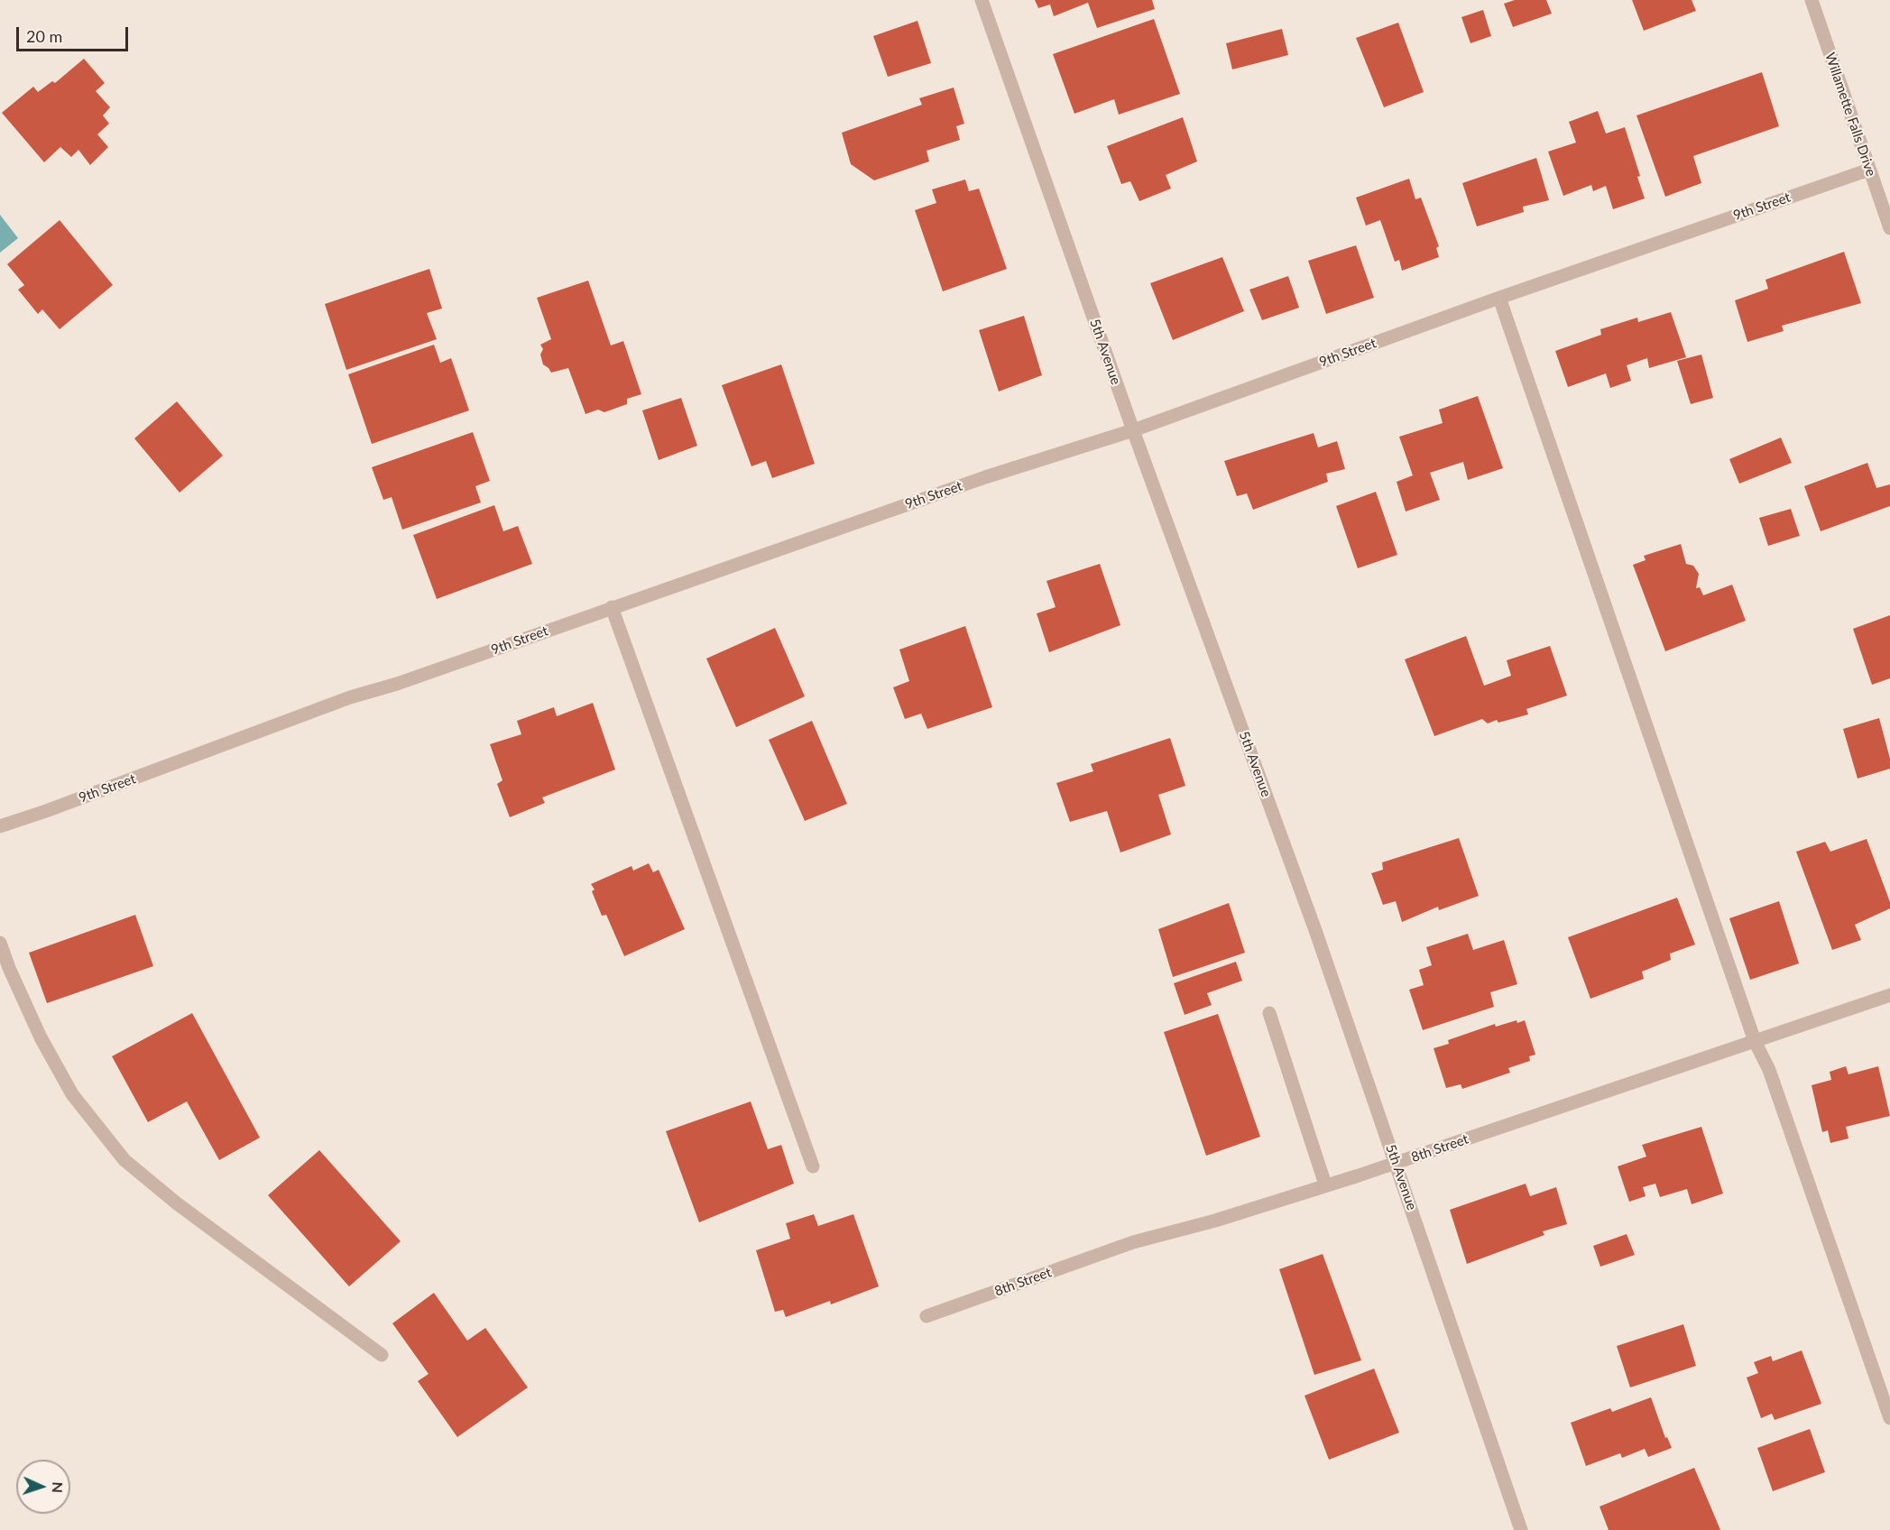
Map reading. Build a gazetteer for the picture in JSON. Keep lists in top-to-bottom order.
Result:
{
  "streets": {
    "street": [
      "Willamette Falls Drive",
      "9th Street",
      "5th Avenue",
      "8th Street"
    ]
  },
  "crossings": [
    ["Willamette Falls Drive", "9th Street"],
    ["9th Street", "5th Avenue"],
    ["5th Avenue", "8th Street"]
  ],
  "scale_bar": "20 m",
  "north": "right"
}
